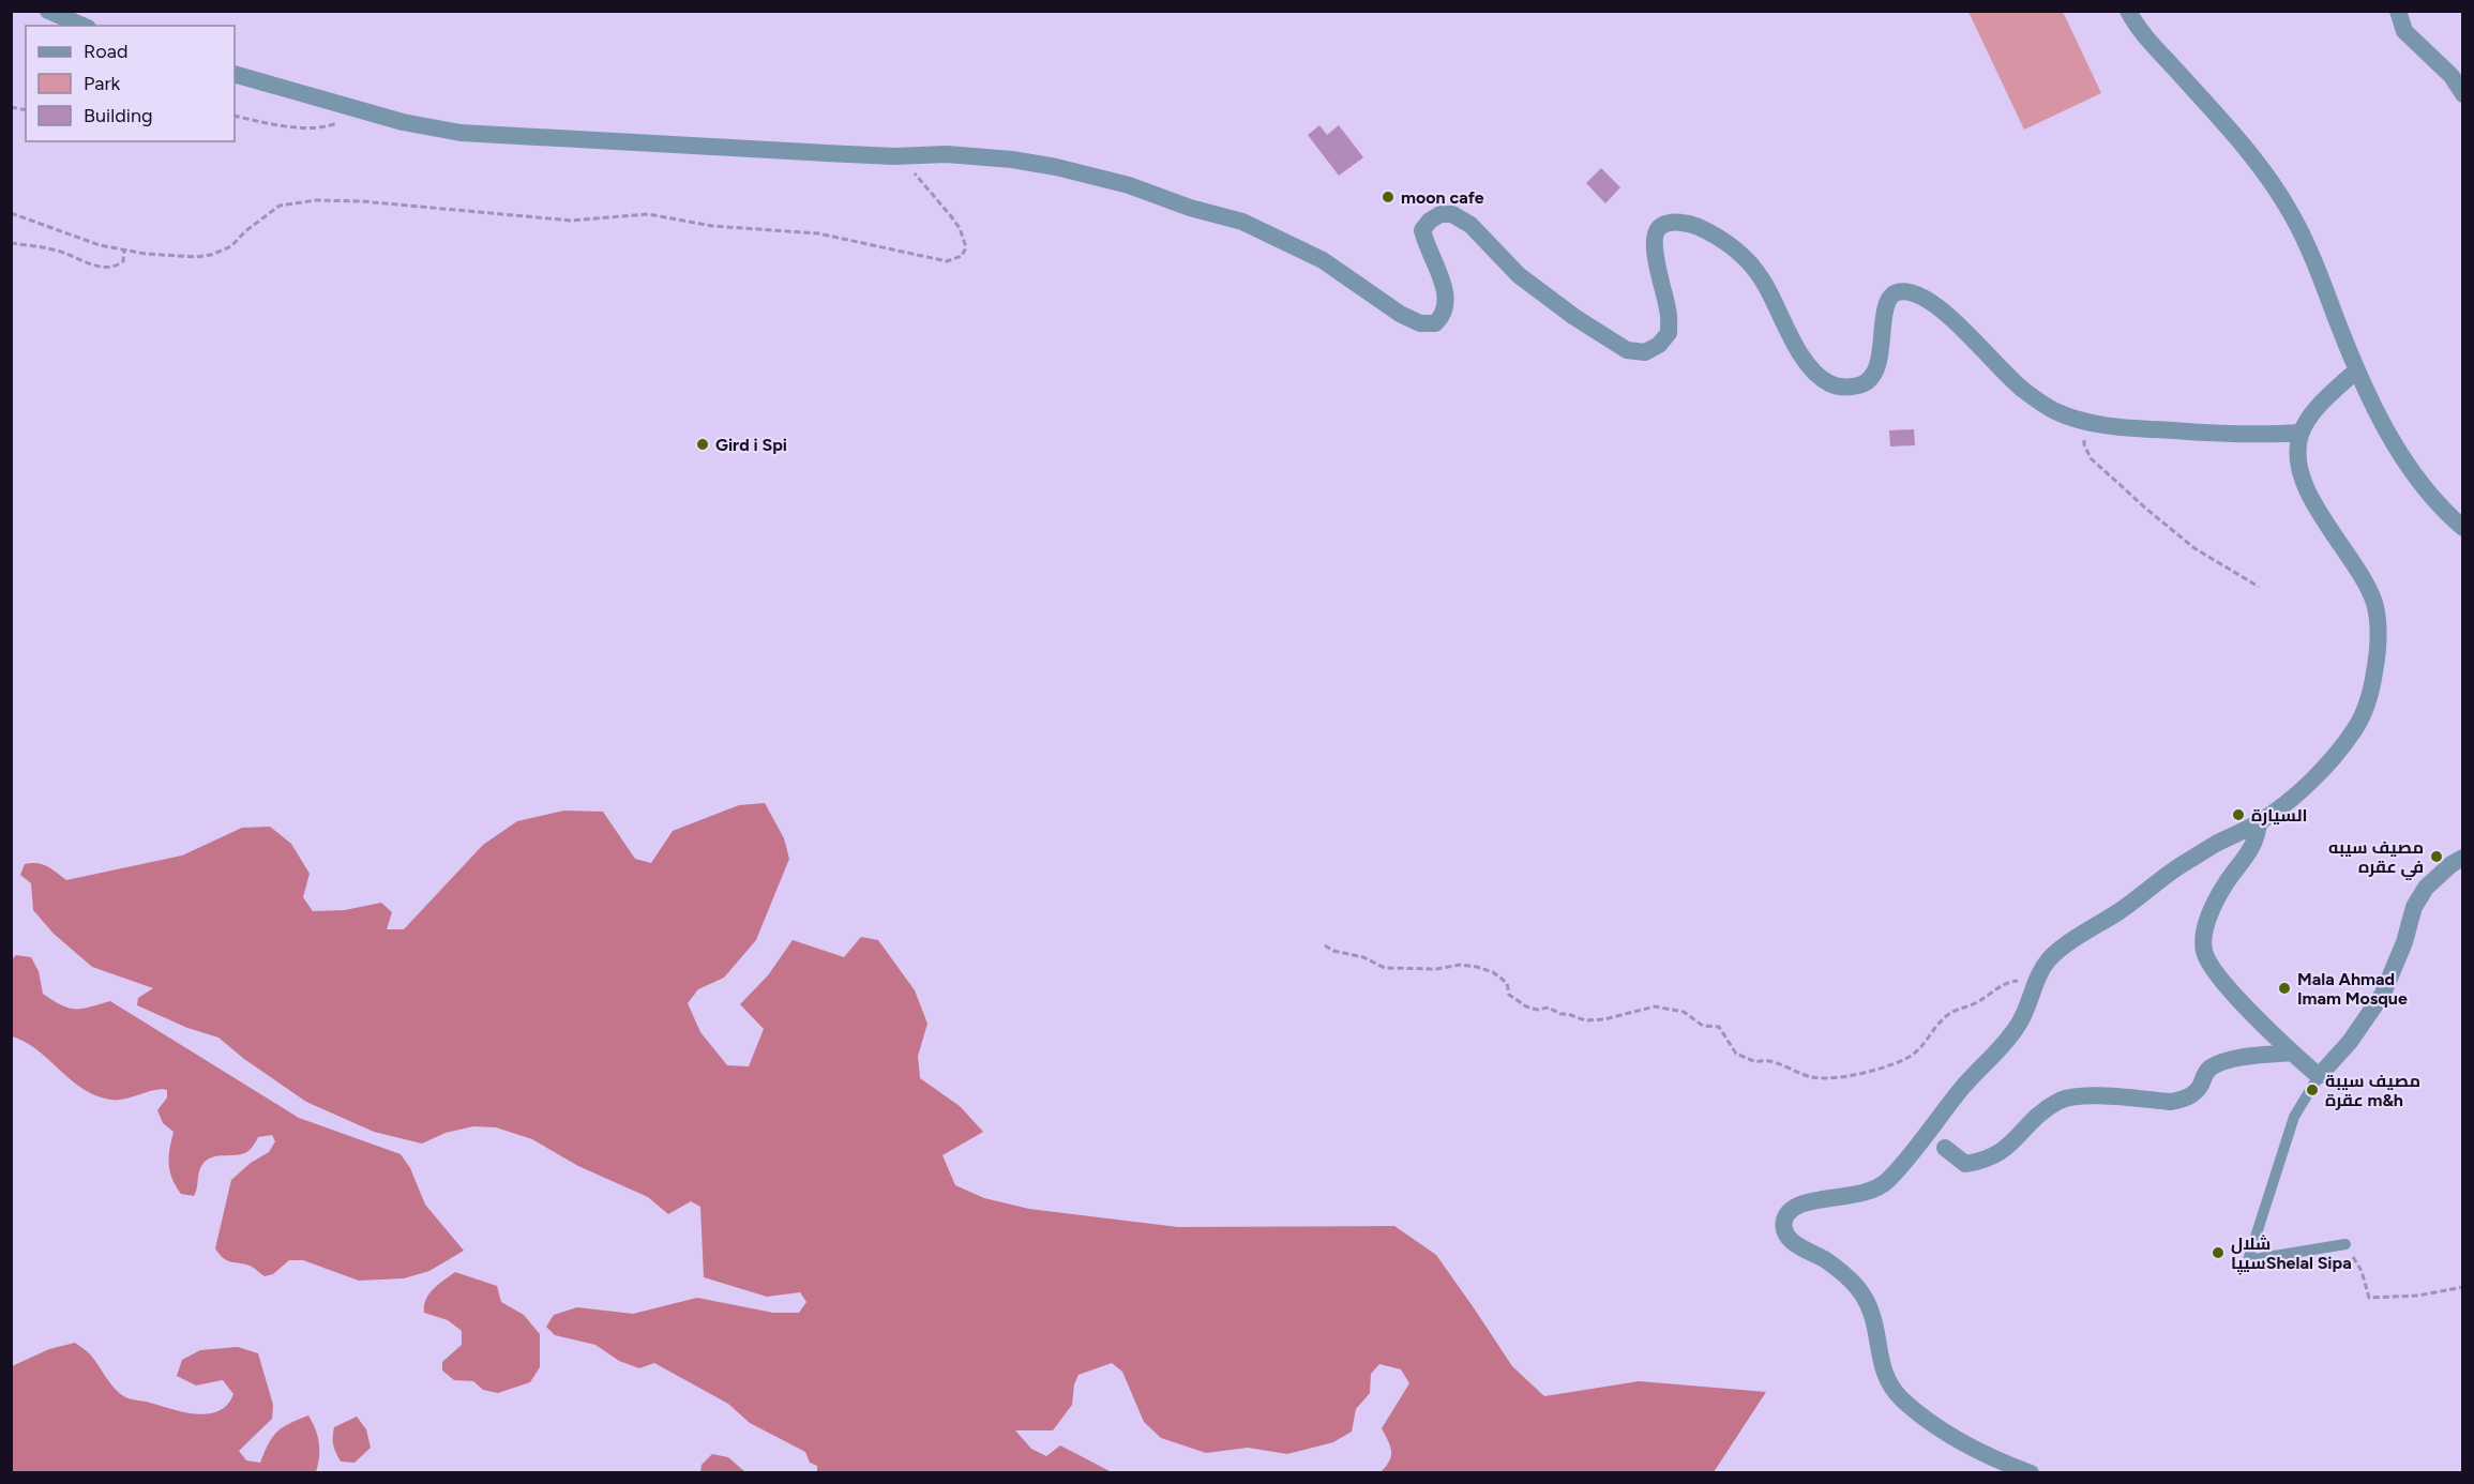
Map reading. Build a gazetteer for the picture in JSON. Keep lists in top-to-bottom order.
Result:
{
  "places": [
    "moon cafe",
    "Gird i Spi",
    "السيارة",
    "مصيف سيبه في عقره",
    "Mala Ahmad Imam Mosque",
    "مصيف سيبة عقرة m&h",
    "شلال سیپاShelal Sipa"
  ],
  "legend": ["Road", "Park", "Building"]
}
